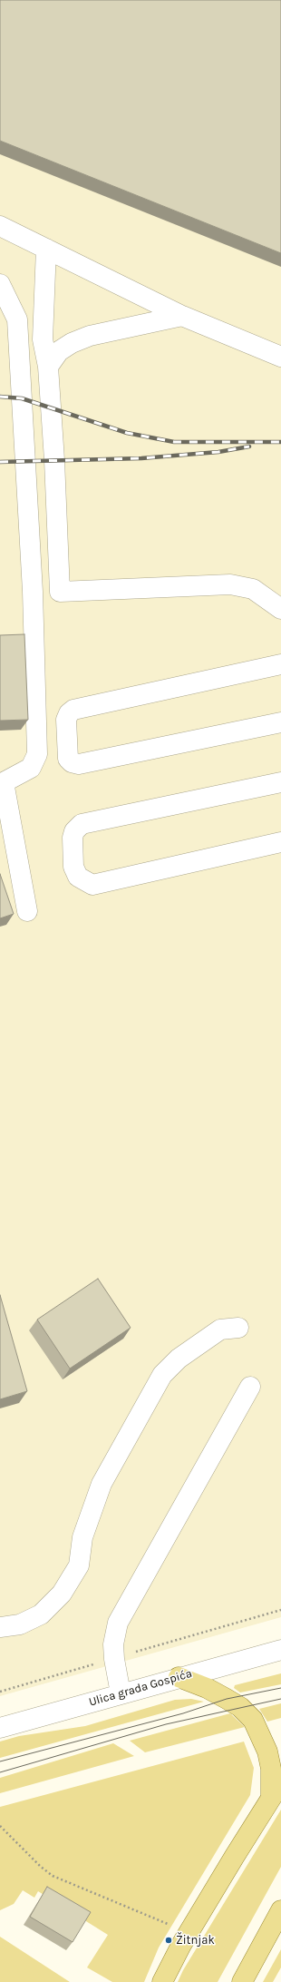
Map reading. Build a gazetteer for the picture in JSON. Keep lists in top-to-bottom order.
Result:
{
  "streets": {
    "street": ["Ulica grada Gospića"]
  },
  "places": ["Žitnjak"]
}
